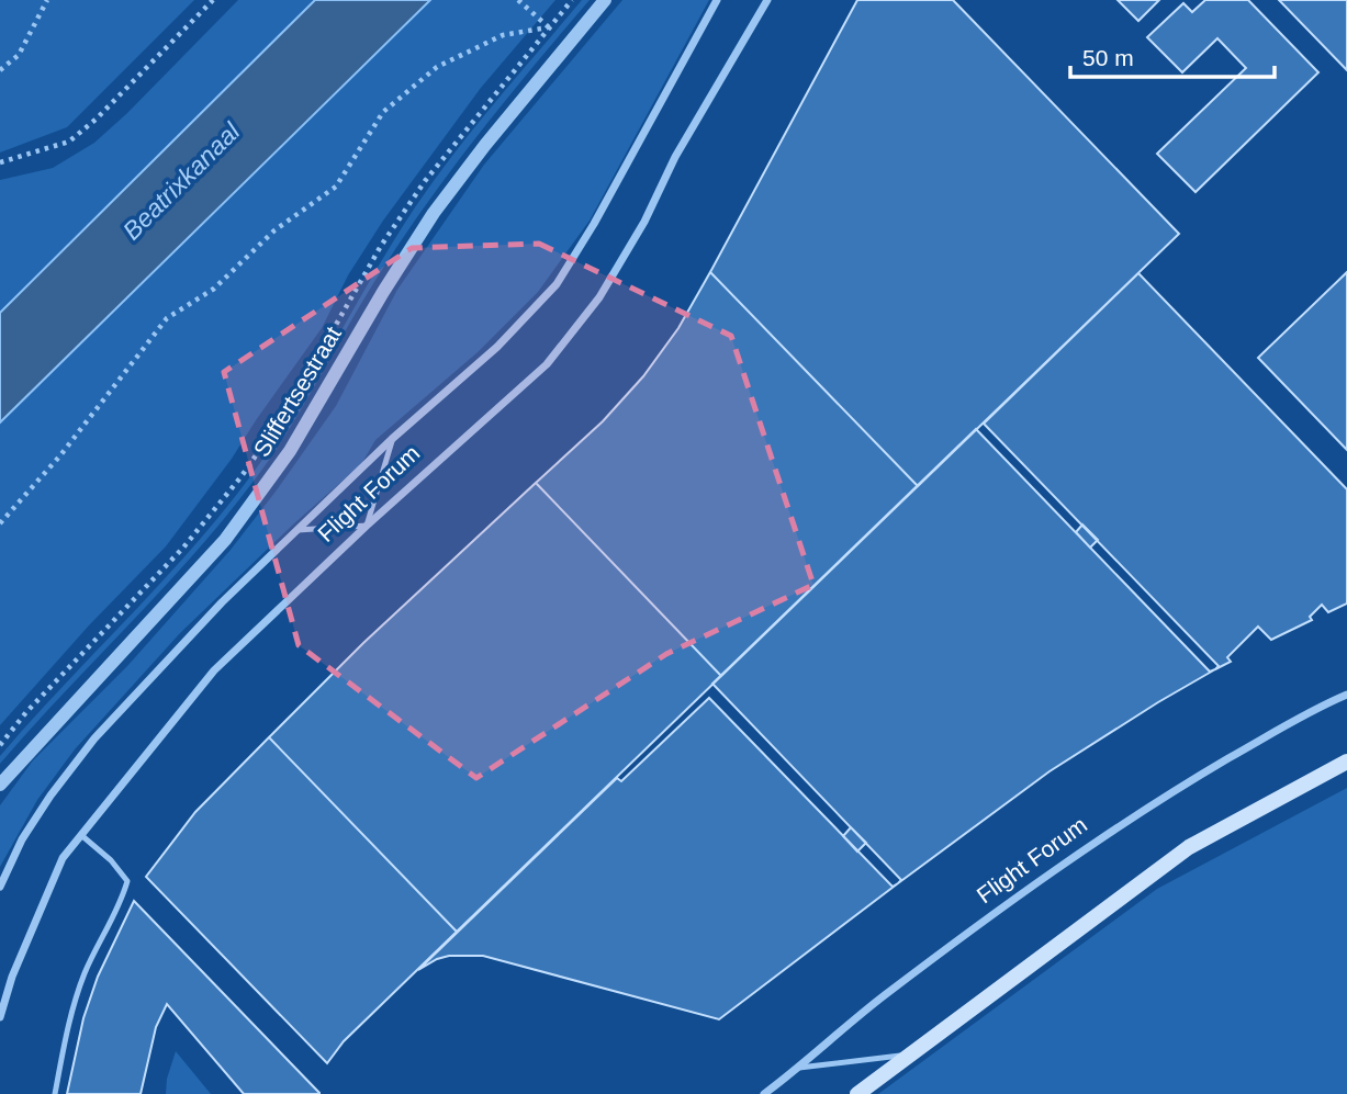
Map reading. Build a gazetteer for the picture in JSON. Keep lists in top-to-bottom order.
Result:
{
  "streets": {
    "street": ["Sliffertsestraat", "Flight Forum"]
  },
  "water": ["Beatrixkanaal"],
  "scale_bar": "50 m"
}
